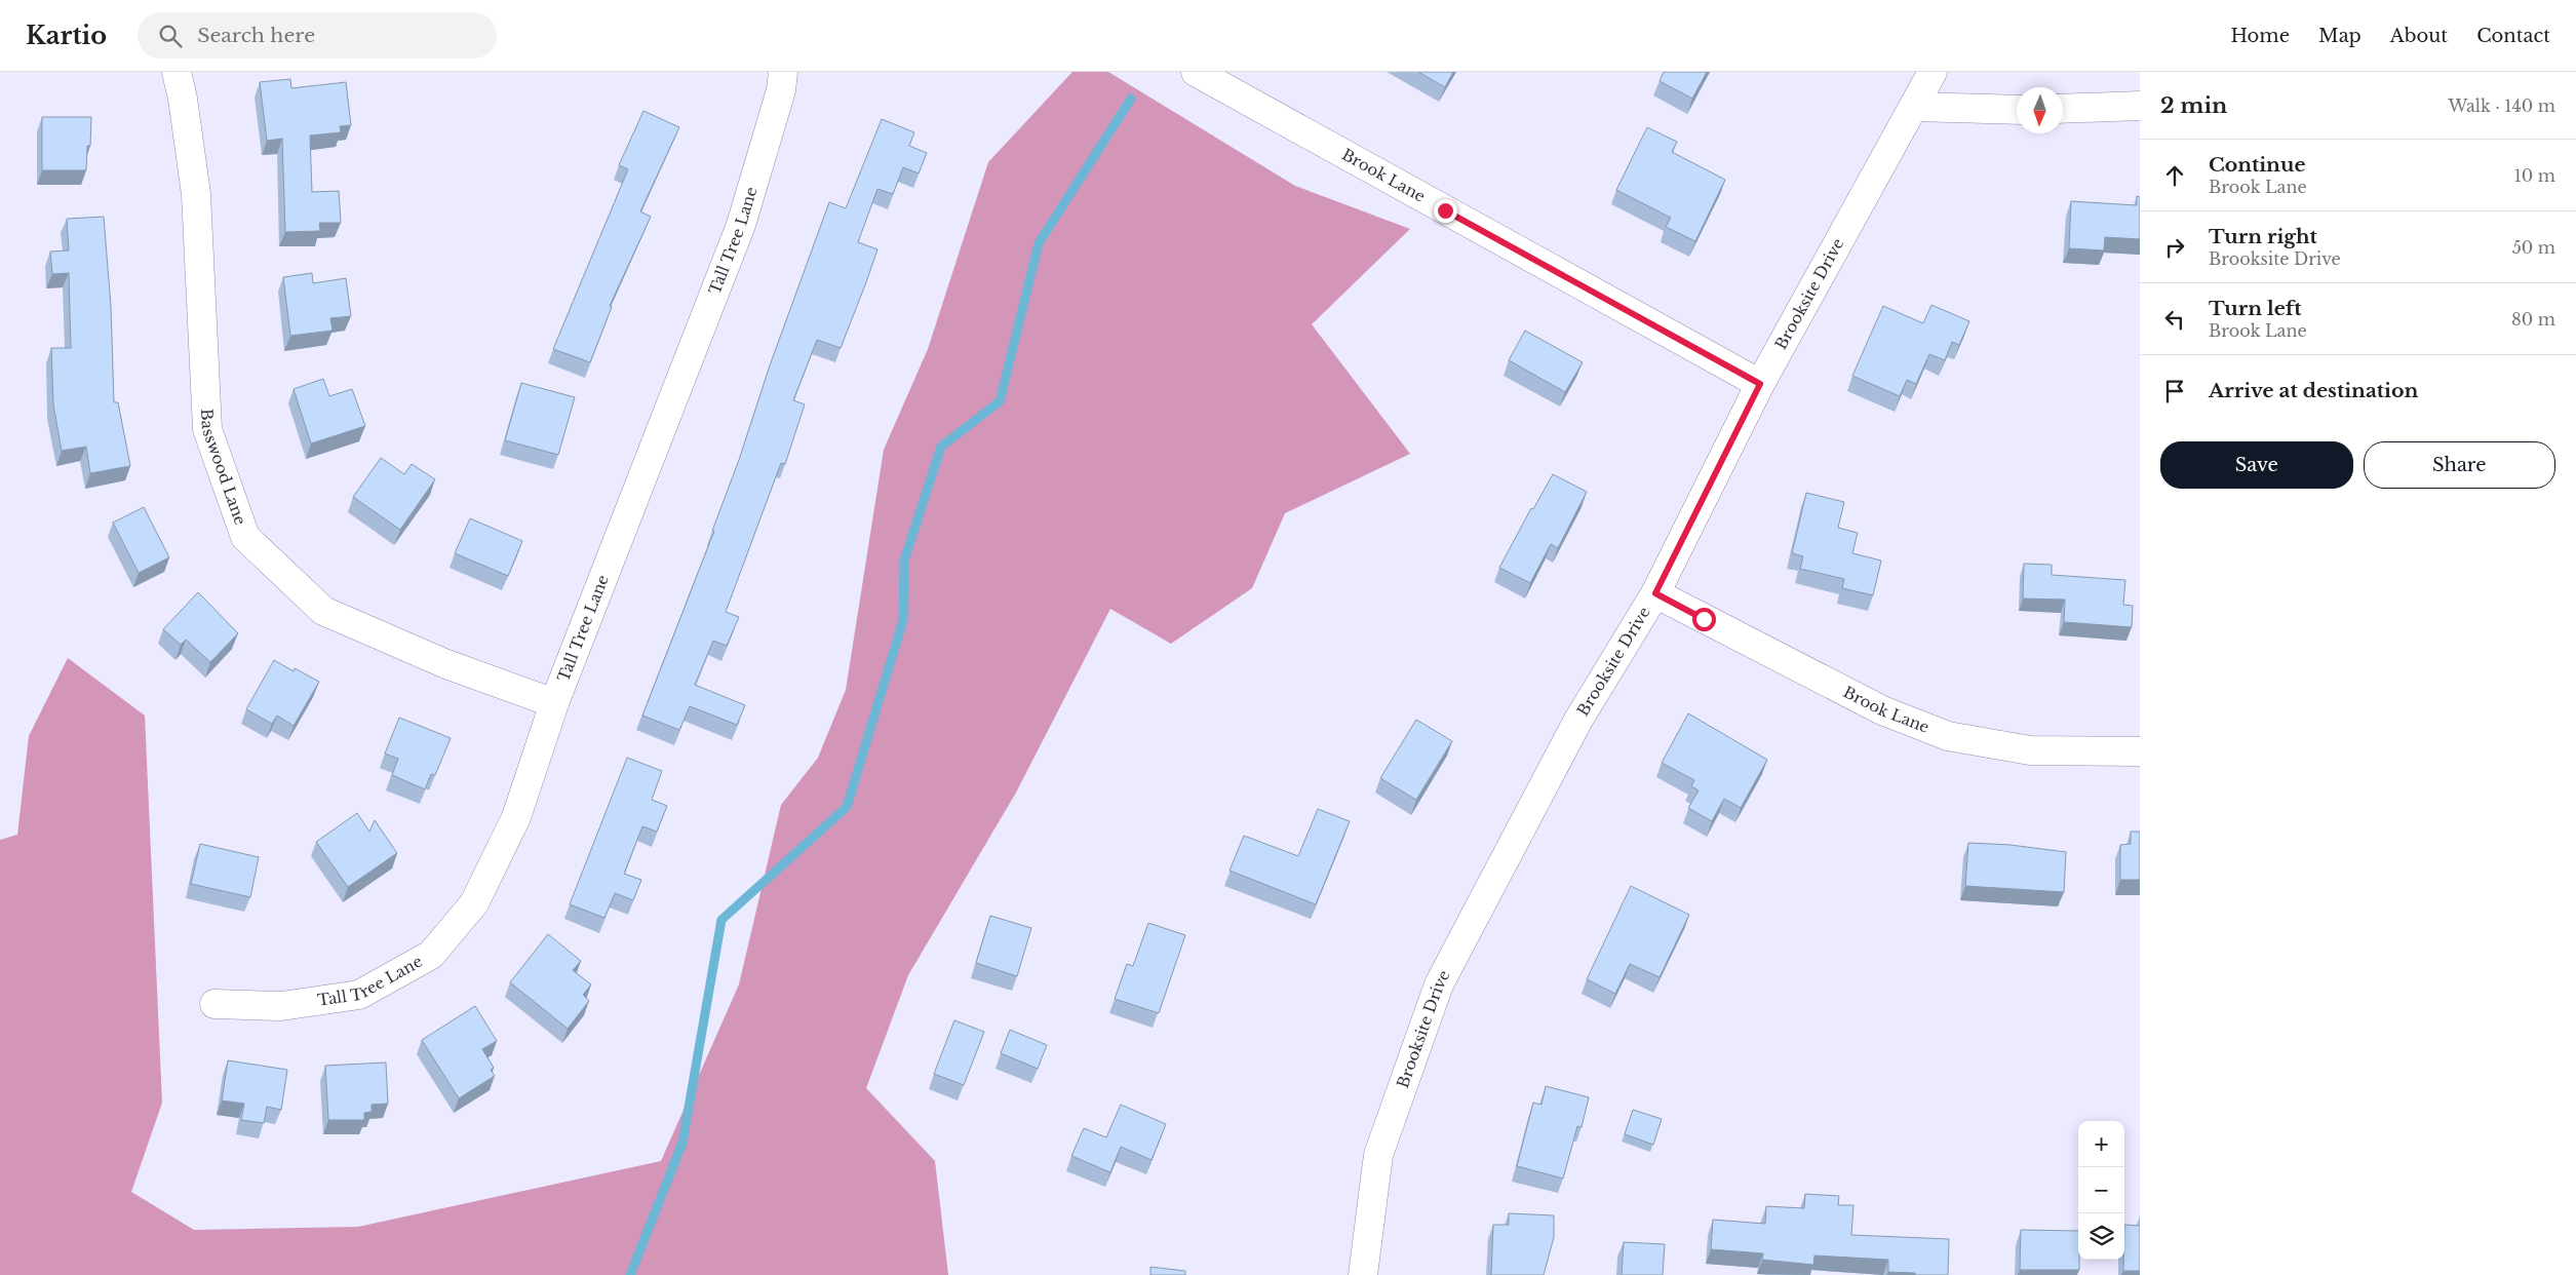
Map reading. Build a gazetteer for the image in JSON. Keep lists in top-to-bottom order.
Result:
{
  "streets": {
    "street": [
      "Brook Lane",
      "Tall Tree Lane",
      "Brooksite Drive",
      "Basswood Lane"
    ]
  },
  "crossings": [
    ["Brook Lane", "Brooksite Drive"],
    ["Tall Tree Lane", "Basswood Lane"]
  ],
  "north": "bottom",
  "page": {
    "header": "Kartio",
    "search": "Search here",
    "nav": [
      "Home",
      "Map",
      "About",
      "Contact"
    ],
    "heading": ["2 min", "Walk · 140 m"],
    "list": [
      ["Continue", "Brook Lane", "10 m"],
      ["Turn right", "Brooksite Drive", "50 m"],
      ["Turn left", "Brook Lane", "80 m"],
      "Arrive at destination"
    ],
    "buttons": ["Save", "Share"],
    "map_buttons": ["+", "−"]
  }
}
